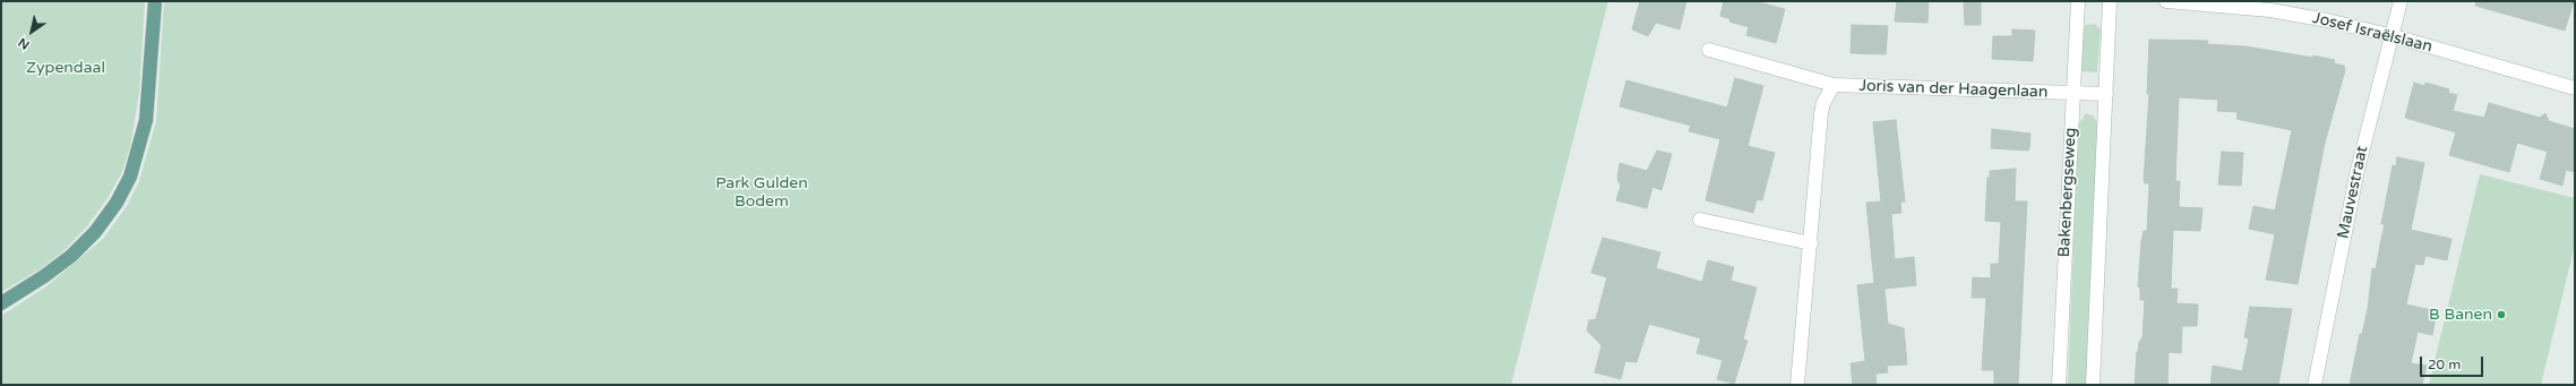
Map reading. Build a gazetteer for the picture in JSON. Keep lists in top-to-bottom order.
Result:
{
  "streets": {
    "street": [
      "Josef Israëlslaan",
      "Joris van der Haagenlaan",
      "Bakenbergseweg",
      "Mauvestraat"
    ]
  },
  "crossings": [
    ["Josef Israëlslaan", "Mauvestraat"],
    ["Joris van der Haagenlaan", "Bakenbergseweg"]
  ],
  "parks": ["Zypendaal", "Park Gulden Bodem"],
  "places": ["B Banen"],
  "scale_bar": "20 m",
  "north": "bottom left"
}
